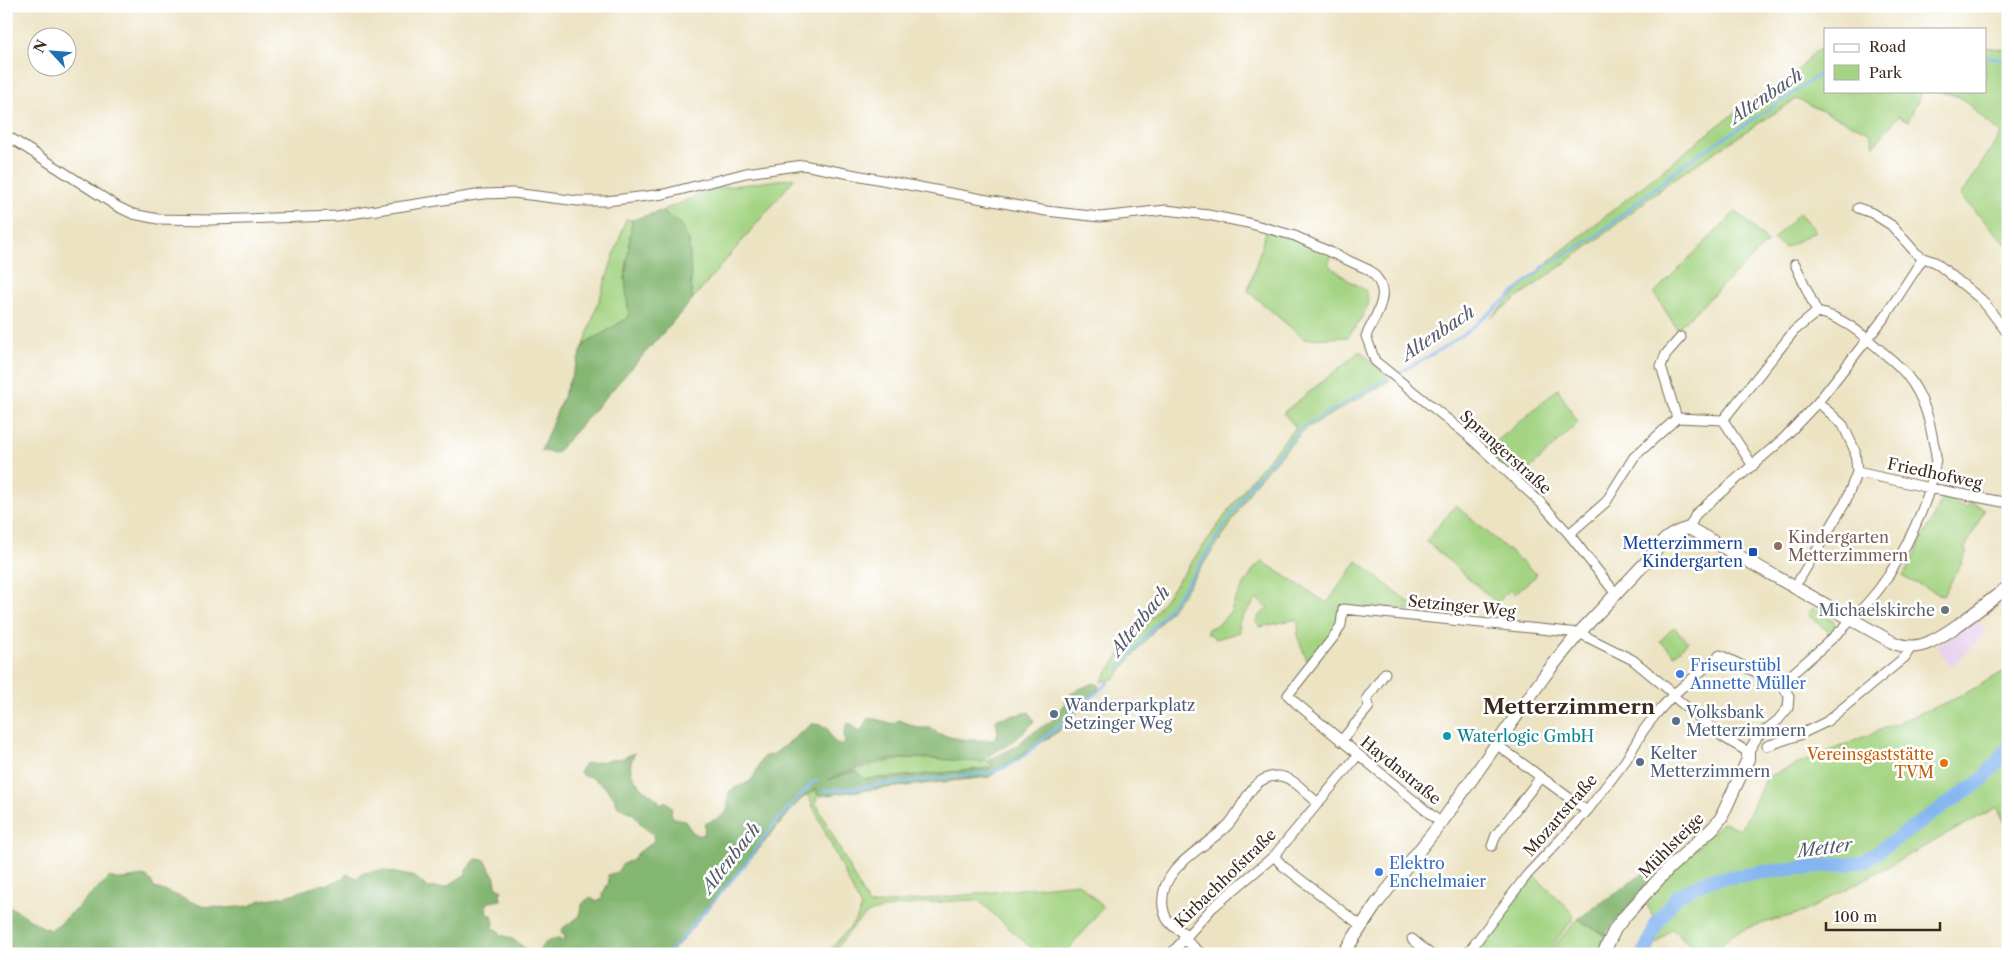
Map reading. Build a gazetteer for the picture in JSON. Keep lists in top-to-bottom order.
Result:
{
  "streets": {
    "main road": ["Mühlsteige"],
    "street": [
      "Sprangerstraße",
      "Friedhofweg",
      "Setzinger Weg",
      "Haydnstraße",
      "Mozartstraße",
      "Kirbachhofstraße"
    ]
  },
  "crossings": [
    ["Setzinger Weg", "Haydnstraße"],
    ["Haydnstraße", "Kirbachhofstraße"]
  ],
  "districts": ["Metterzimmern"],
  "water": ["Altenbach", "Metter"],
  "places": {
    "other": [
      "Kindergarten Metterzimmern",
      "Michaelskirche",
      "Friseurstübl Annette Müller",
      "Wanderparkplatz Setzinger Weg",
      "Volksbank Metterzimmern",
      "Waterlogic GmbH",
      "Kelter Metterzimmern",
      "Vereinsgaststätte TVM",
      "Elektro Enchelmaier"
    ],
    "transit": ["Metterzimmern Kindergarten"]
  },
  "legend": ["Road", "Park"],
  "scale_bar": "100 m",
  "north": "top left"
}
